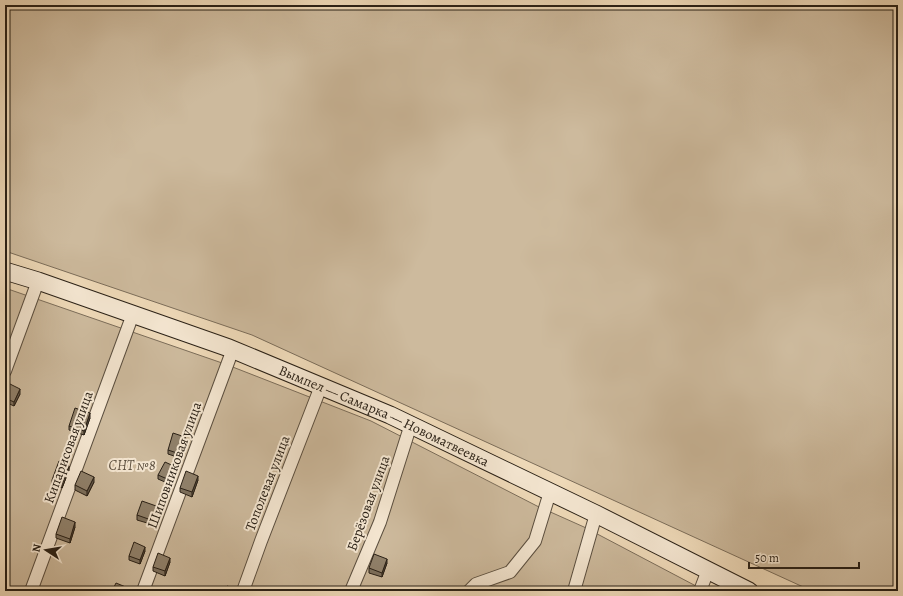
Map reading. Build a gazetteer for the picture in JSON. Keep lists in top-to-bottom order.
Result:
{
  "streets": {
    "main road": ["Вымпел — Самарка — Новоматвеевка"],
    "street": [
      "Кипарисовая улица",
      "Шиповниковая улица",
      "Тополевая улица",
      "Берёзовая улица"
    ]
  },
  "crossings": [
    ["Вымпел — Самарка — Новоматвеевка", "Кипарисовая улица"],
    ["Вымпел — Самарка — Новоматвеевка", "Шиповниковая улица"],
    ["Вымпел — Самарка — Новоматвеевка", "Тополевая улица"],
    ["Вымпел — Самарка — Новоматвеевка", "Берёзовая улица"]
  ],
  "parks": ["СНТ №8"],
  "scale_bar": "50 m",
  "north": "left"
}
